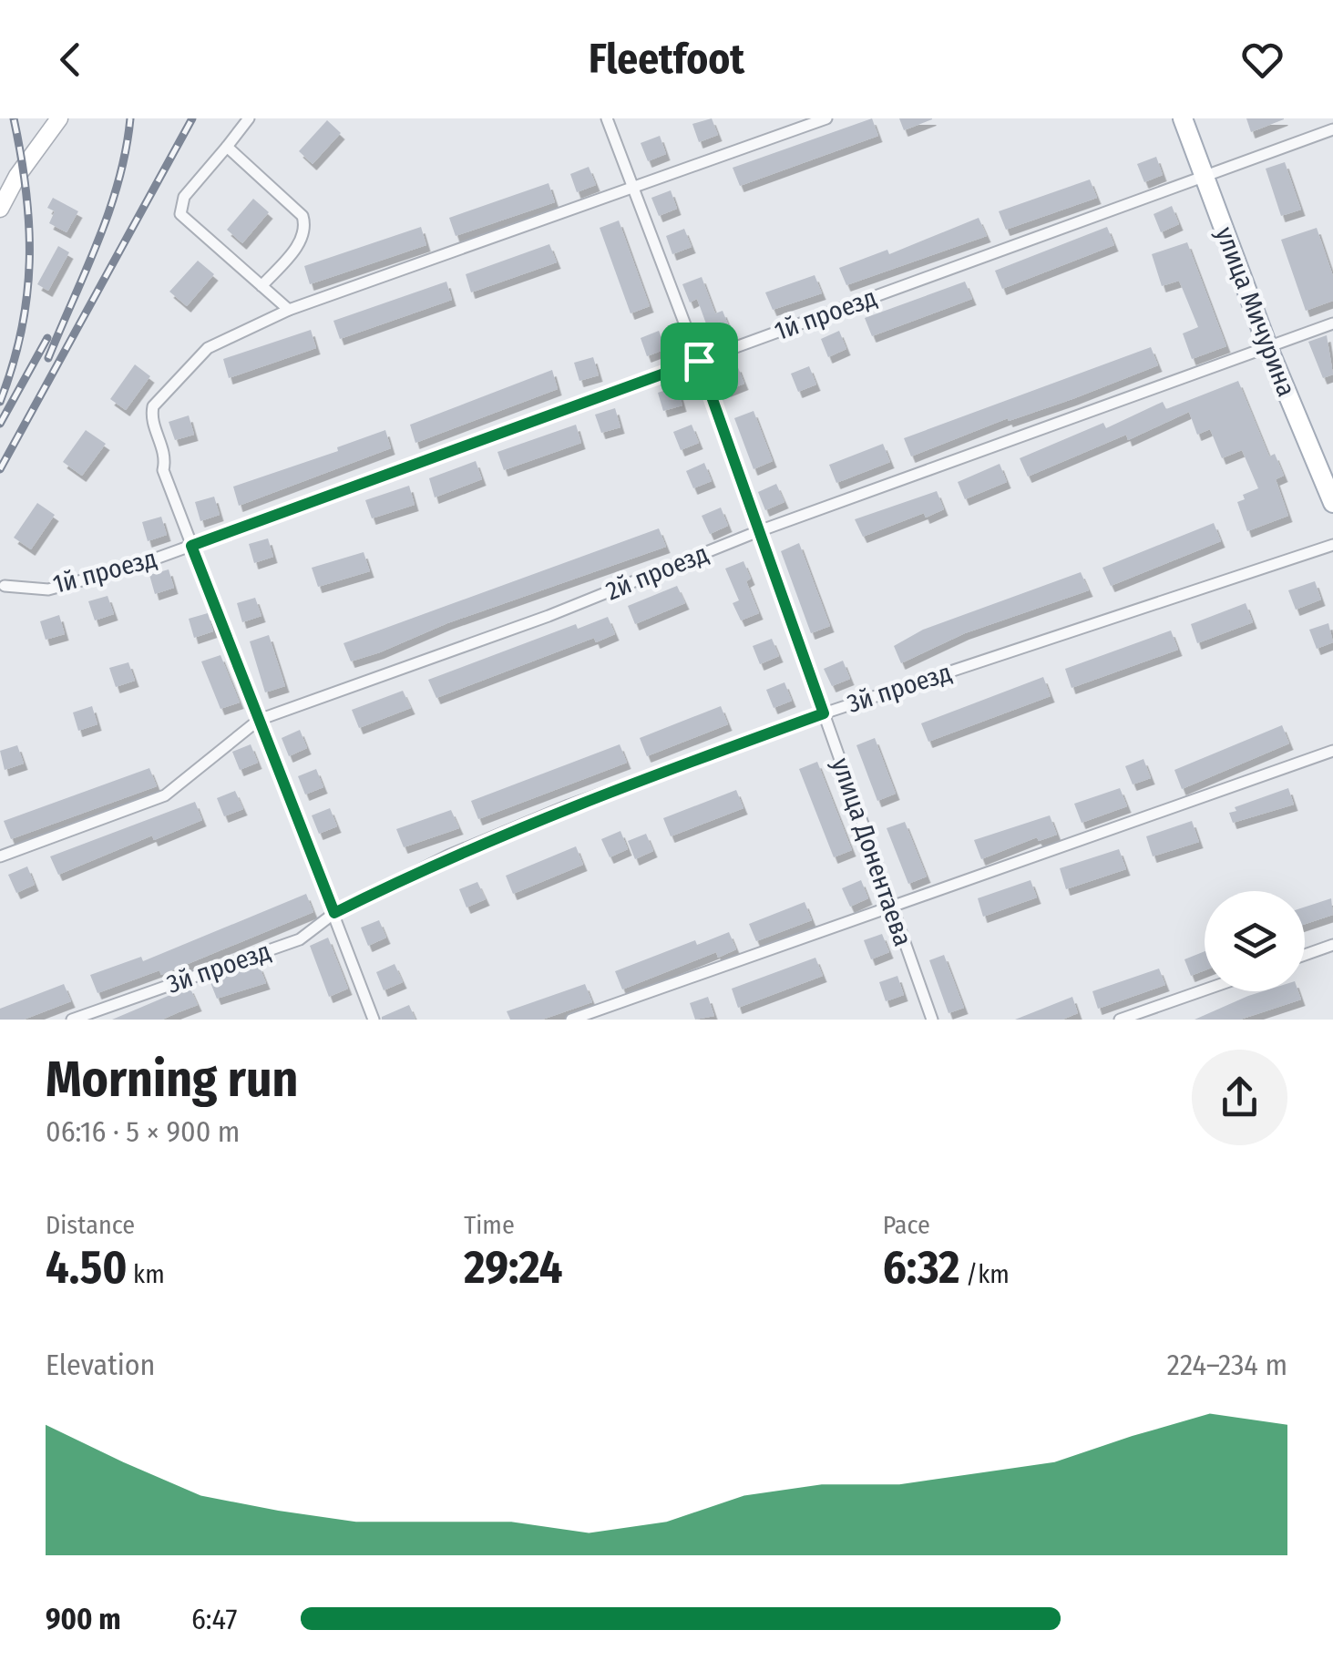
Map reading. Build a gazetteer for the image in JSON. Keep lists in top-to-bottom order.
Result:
{
  "streets": {
    "main road": ["улица Мичурина"],
    "street": [
      "1й проезд",
      "2й проезд",
      "3й проезд",
      "улица Донентаева"
    ]
  },
  "crossings": [
    ["улица Мичурина", "1й проезд"],
    ["улица Мичурина", "2й проезд"],
    ["1й проезд", "улица Донентаева"],
    ["2й проезд", "улица Донентаева"],
    ["3й проезд", "улица Донентаева"]
  ],
  "page": {
    "header": "Fleetfoot",
    "heading": ["Morning run", "06:16 · 5 × 900 m"],
    "stats": [
      ["Distance", "4.50 km"],
      ["Time", "29:24"],
      ["Pace", "6:32 /km"]
    ],
    "chart": ["Elevation", "224–234 m"],
    "list": [
      {
        "name": "900 m",
        "note": "6:47"
      }
    ]
  }
}
